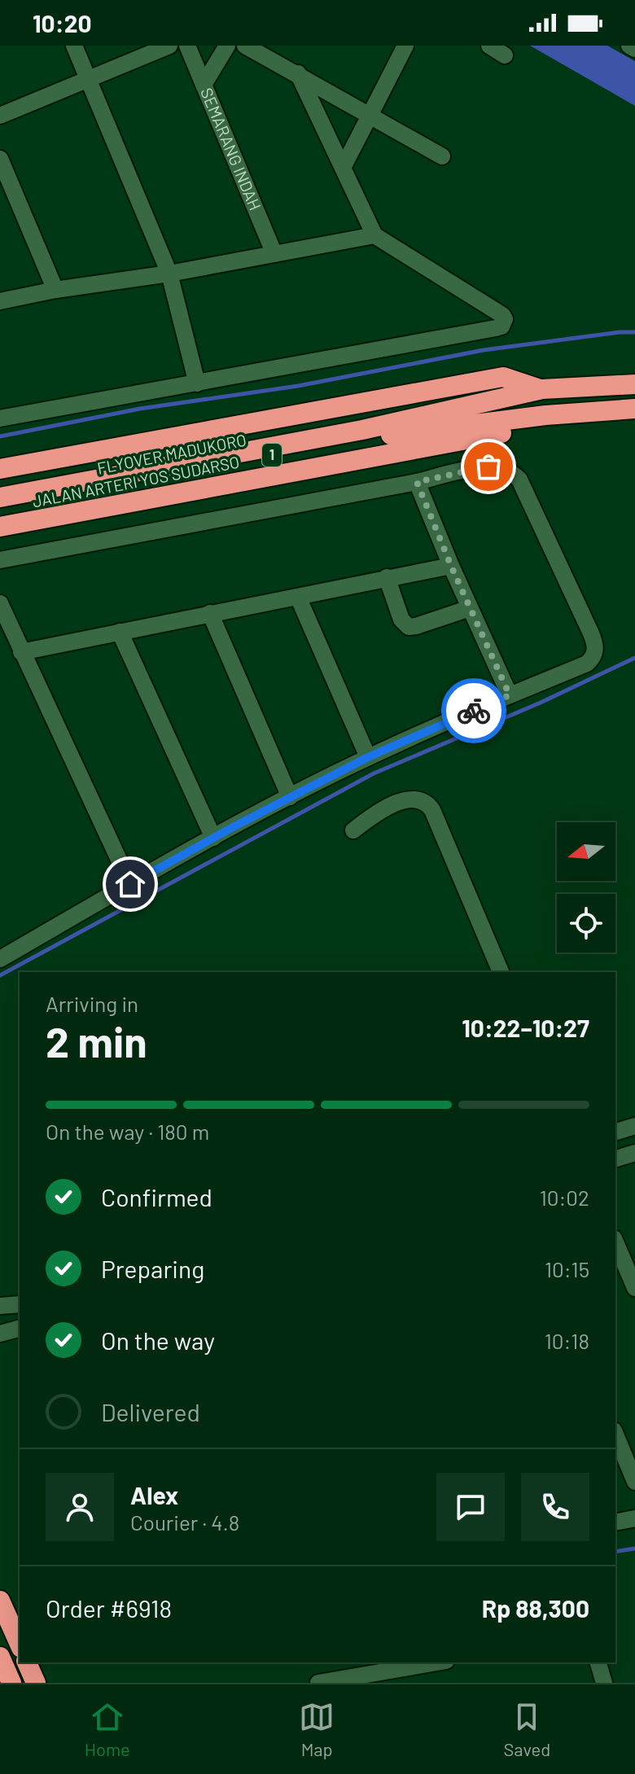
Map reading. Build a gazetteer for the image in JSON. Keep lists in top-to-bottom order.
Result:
{
  "streets": {
    "highway": ["FLYOVER MADUKORO", "1", "JALAN ARTERI YOS SUDARSO"],
    "street": ["SEMARANG INDAH"]
  },
  "crossings": [
    ["FLYOVER MADUKORO", "1"],
    ["FLYOVER MADUKORO", "JALAN ARTERI YOS SUDARSO"],
    ["1", "JALAN ARTERI YOS SUDARSO"]
  ],
  "north": "left",
  "page": {
    "status": "10:20",
    "heading": ["2 min", "Arriving in", "10:22–10:27"],
    "panel": [
      "Alex",
      "Courier · 4.8",
      "Order #6918",
      "Rp 88,300"
    ],
    "bar": "On the way · 180 m",
    "list": [
      ["Confirmed", "10:02"],
      ["Preparing", "10:15"],
      ["On the way", "10:18"],
      "Delivered"
    ],
    "tabs": ["Home", "Map", "Saved"]
  }
}
